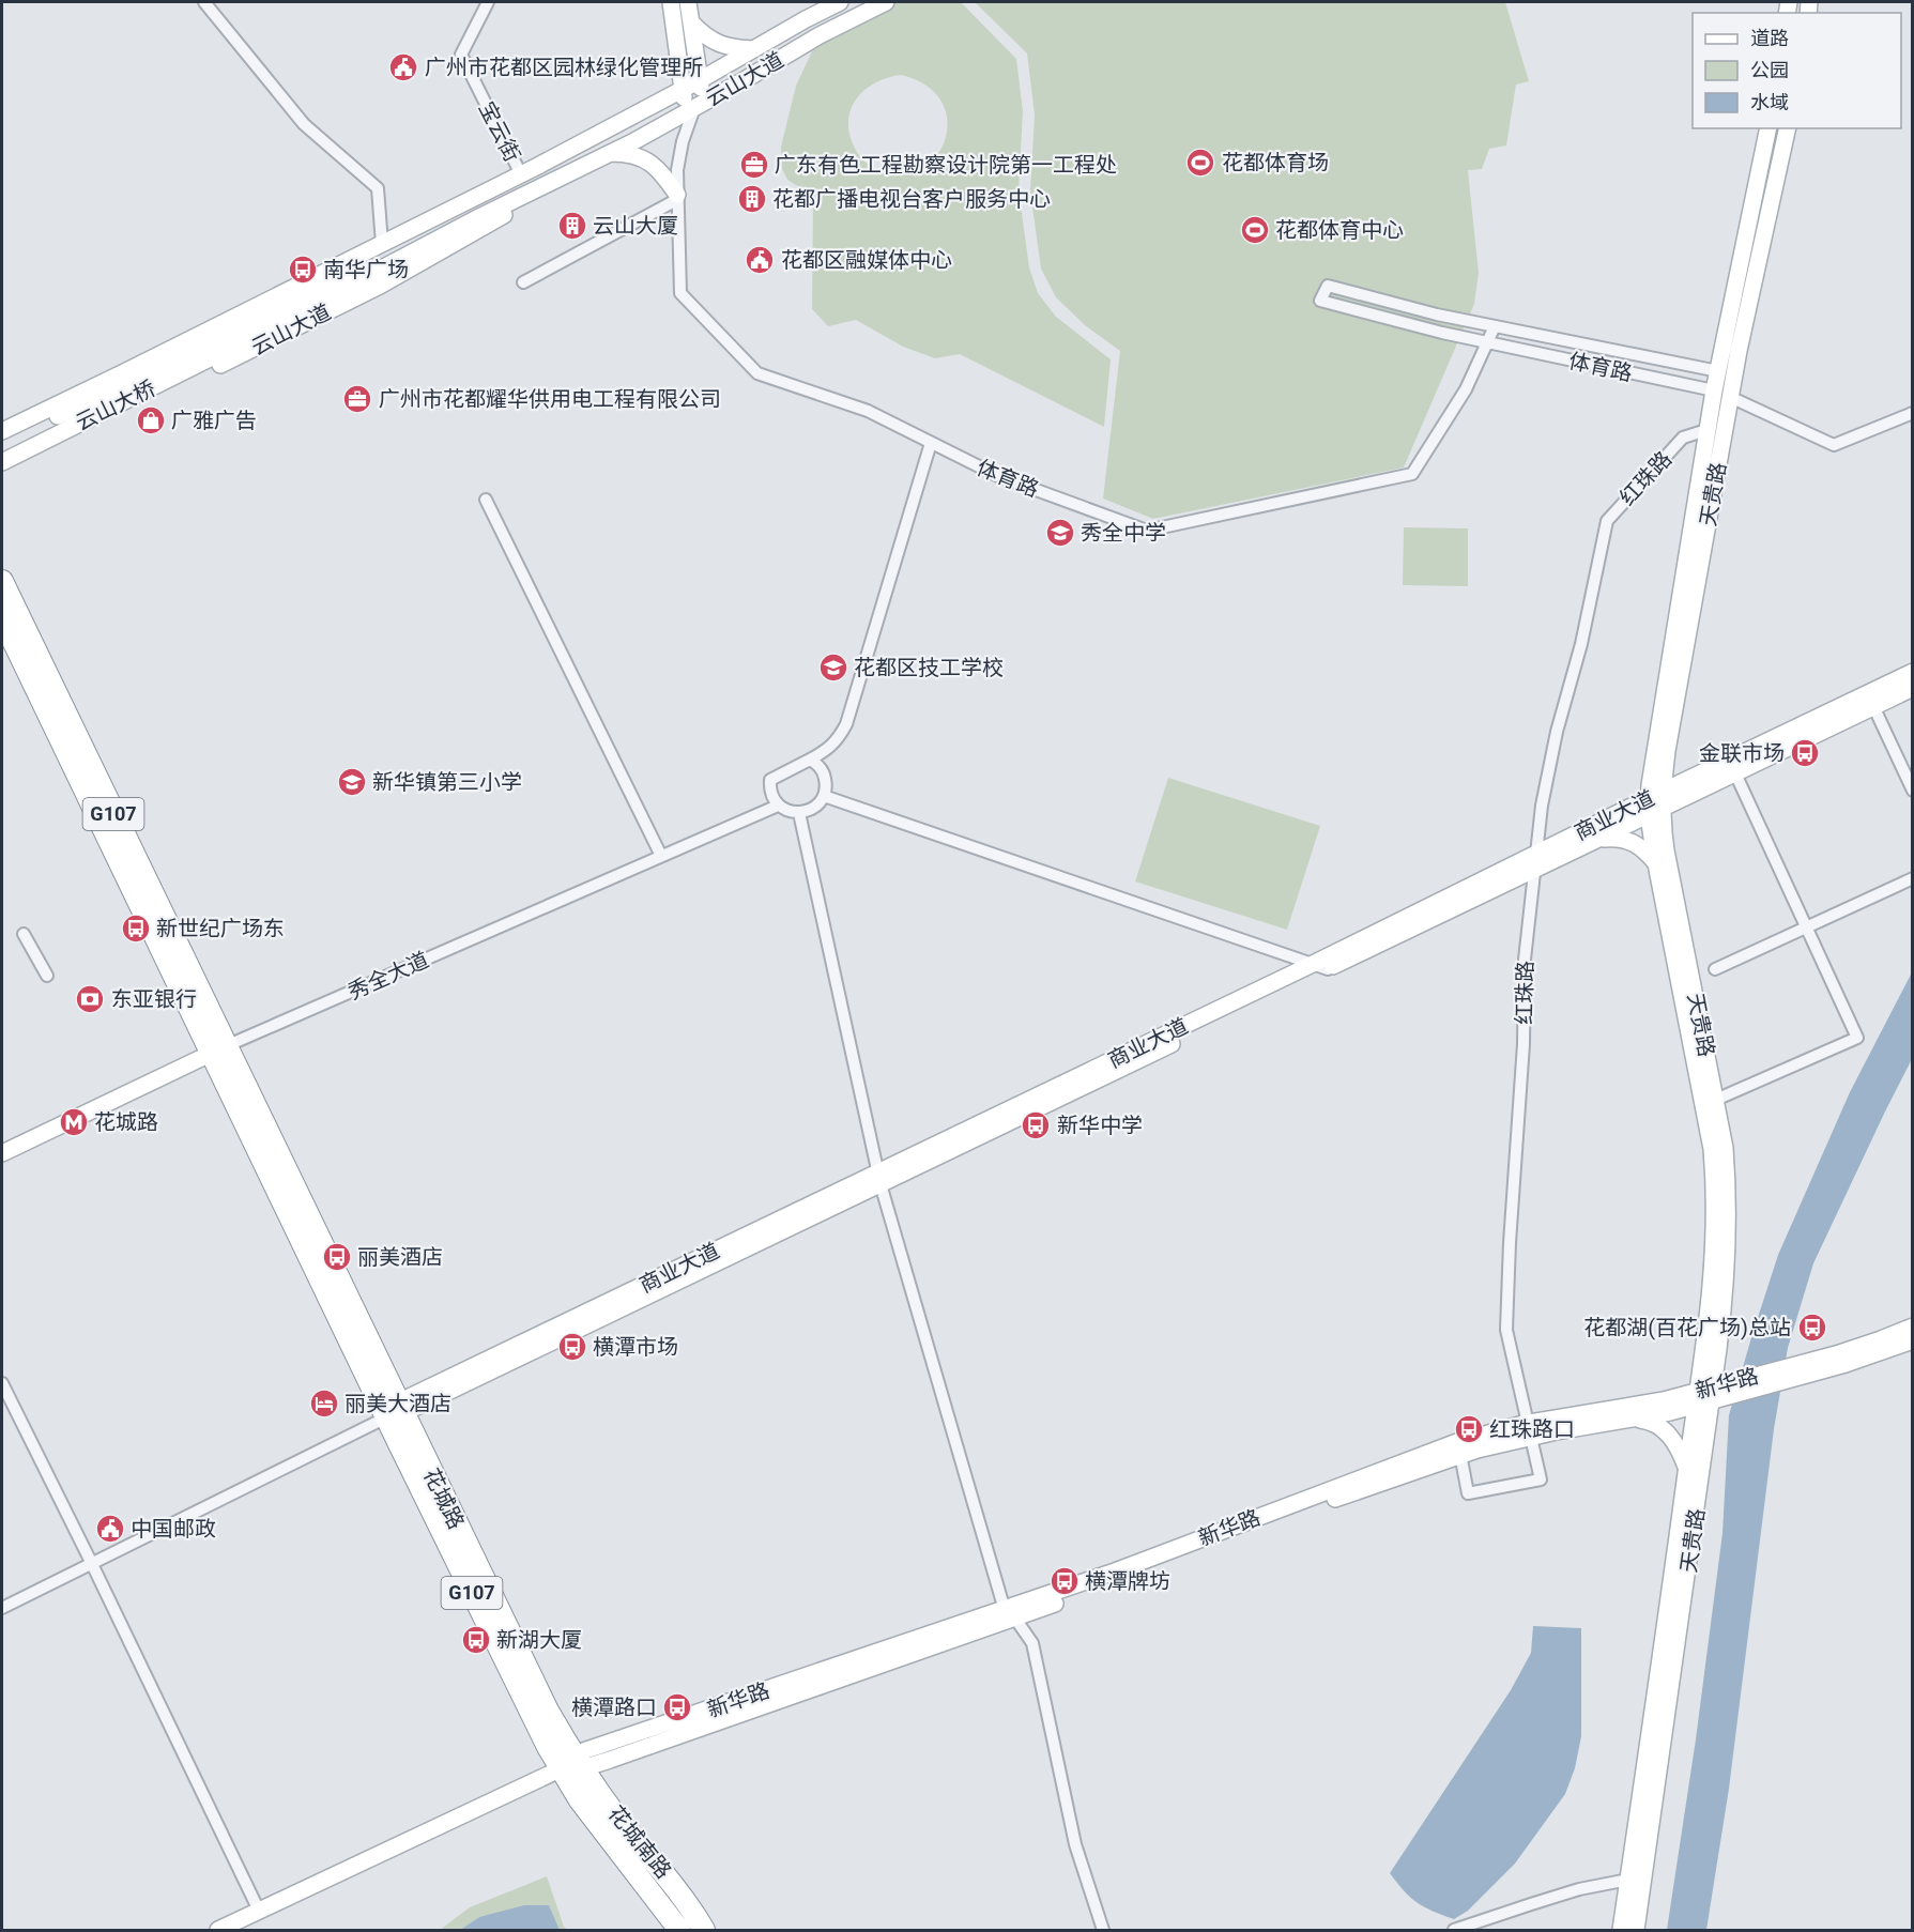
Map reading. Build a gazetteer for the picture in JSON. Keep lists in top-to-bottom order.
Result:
{
  "streets": {
    "highway": ["G107", "花城路", "花城南路"],
    "main road": [
      "云山大道",
      "云山大桥",
      "天贵路",
      "商业大道",
      "秀全大道",
      "新华路"
    ],
    "street": ["宝云街", "体育路", "红珠路"]
  },
  "crossings": [
    ["云山大道", "宝云街"],
    ["云山大道", "体育路"],
    ["云山大道", "云山大桥"],
    ["体育路", "天贵路"],
    ["红珠路", "天贵路"],
    ["红珠路", "商业大道"],
    ["红珠路", "新华路"],
    ["天贵路", "商业大道"],
    ["天贵路", "新华路"],
    ["商业大道", "花城路"],
    ["秀全大道", "花城路"],
    ["新华路", "花城路"],
    ["新华路", "花城南路"],
    ["花城路", "花城南路"]
  ],
  "places": {
    "public building": ["广州市花都区园林绿化管理所", "花都区融媒体中心", "中国邮政"],
    "sports": ["花都体育场", "花都体育中心"],
    "office": ["广东有色工程勘察设计院第一工程处", "广州市花都耀华供用电工程有限公司"],
    "building": ["花都广播电视台客户服务中心", "云山大厦"],
    "bus stop": [
      "南华广场",
      "金联市场",
      "新世纪广场东",
      "新华中学",
      "丽美酒店",
      "花都湖(百花广场)总站",
      "横潭市场",
      "红珠路口",
      "横潭牌坊",
      "新湖大厦",
      "横潭路口"
    ],
    "shop": ["广雅广告"],
    "school or university": ["秀全中学", "花都区技工学校", "新华镇第三小学"],
    "bank": ["东亚银行"],
    "metro station": ["花城路"],
    "hotel": ["丽美大酒店"]
  },
  "legend": ["道路", "公园", "水域"]
}
